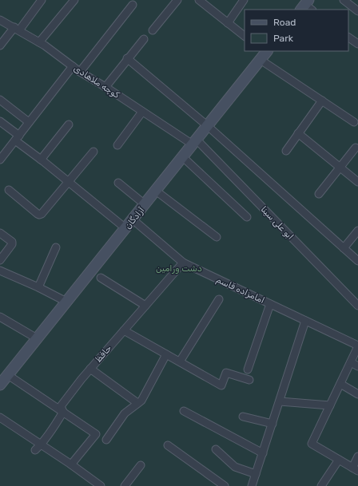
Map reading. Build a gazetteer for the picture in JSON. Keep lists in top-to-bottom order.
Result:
{
  "streets": {
    "main road": ["آزادگان"],
    "street": [
      "کوچه ملاهادی",
      "ابو علی سینا",
      "امامزاده قاسم",
      "حافظ"
    ]
  },
  "crossings": [
    ["کوچه ملاهادی", "آزادگان"],
    ["کوچه ملاهادی", "ابو علی سینا"],
    ["آزادگان", "ابو علی سینا"],
    ["آزادگان", "امامزاده قاسم"],
    ["امامزاده قاسم", "حافظ"]
  ],
  "parks": ["دشت ورامین"],
  "legend": ["Road", "Park"]
}
